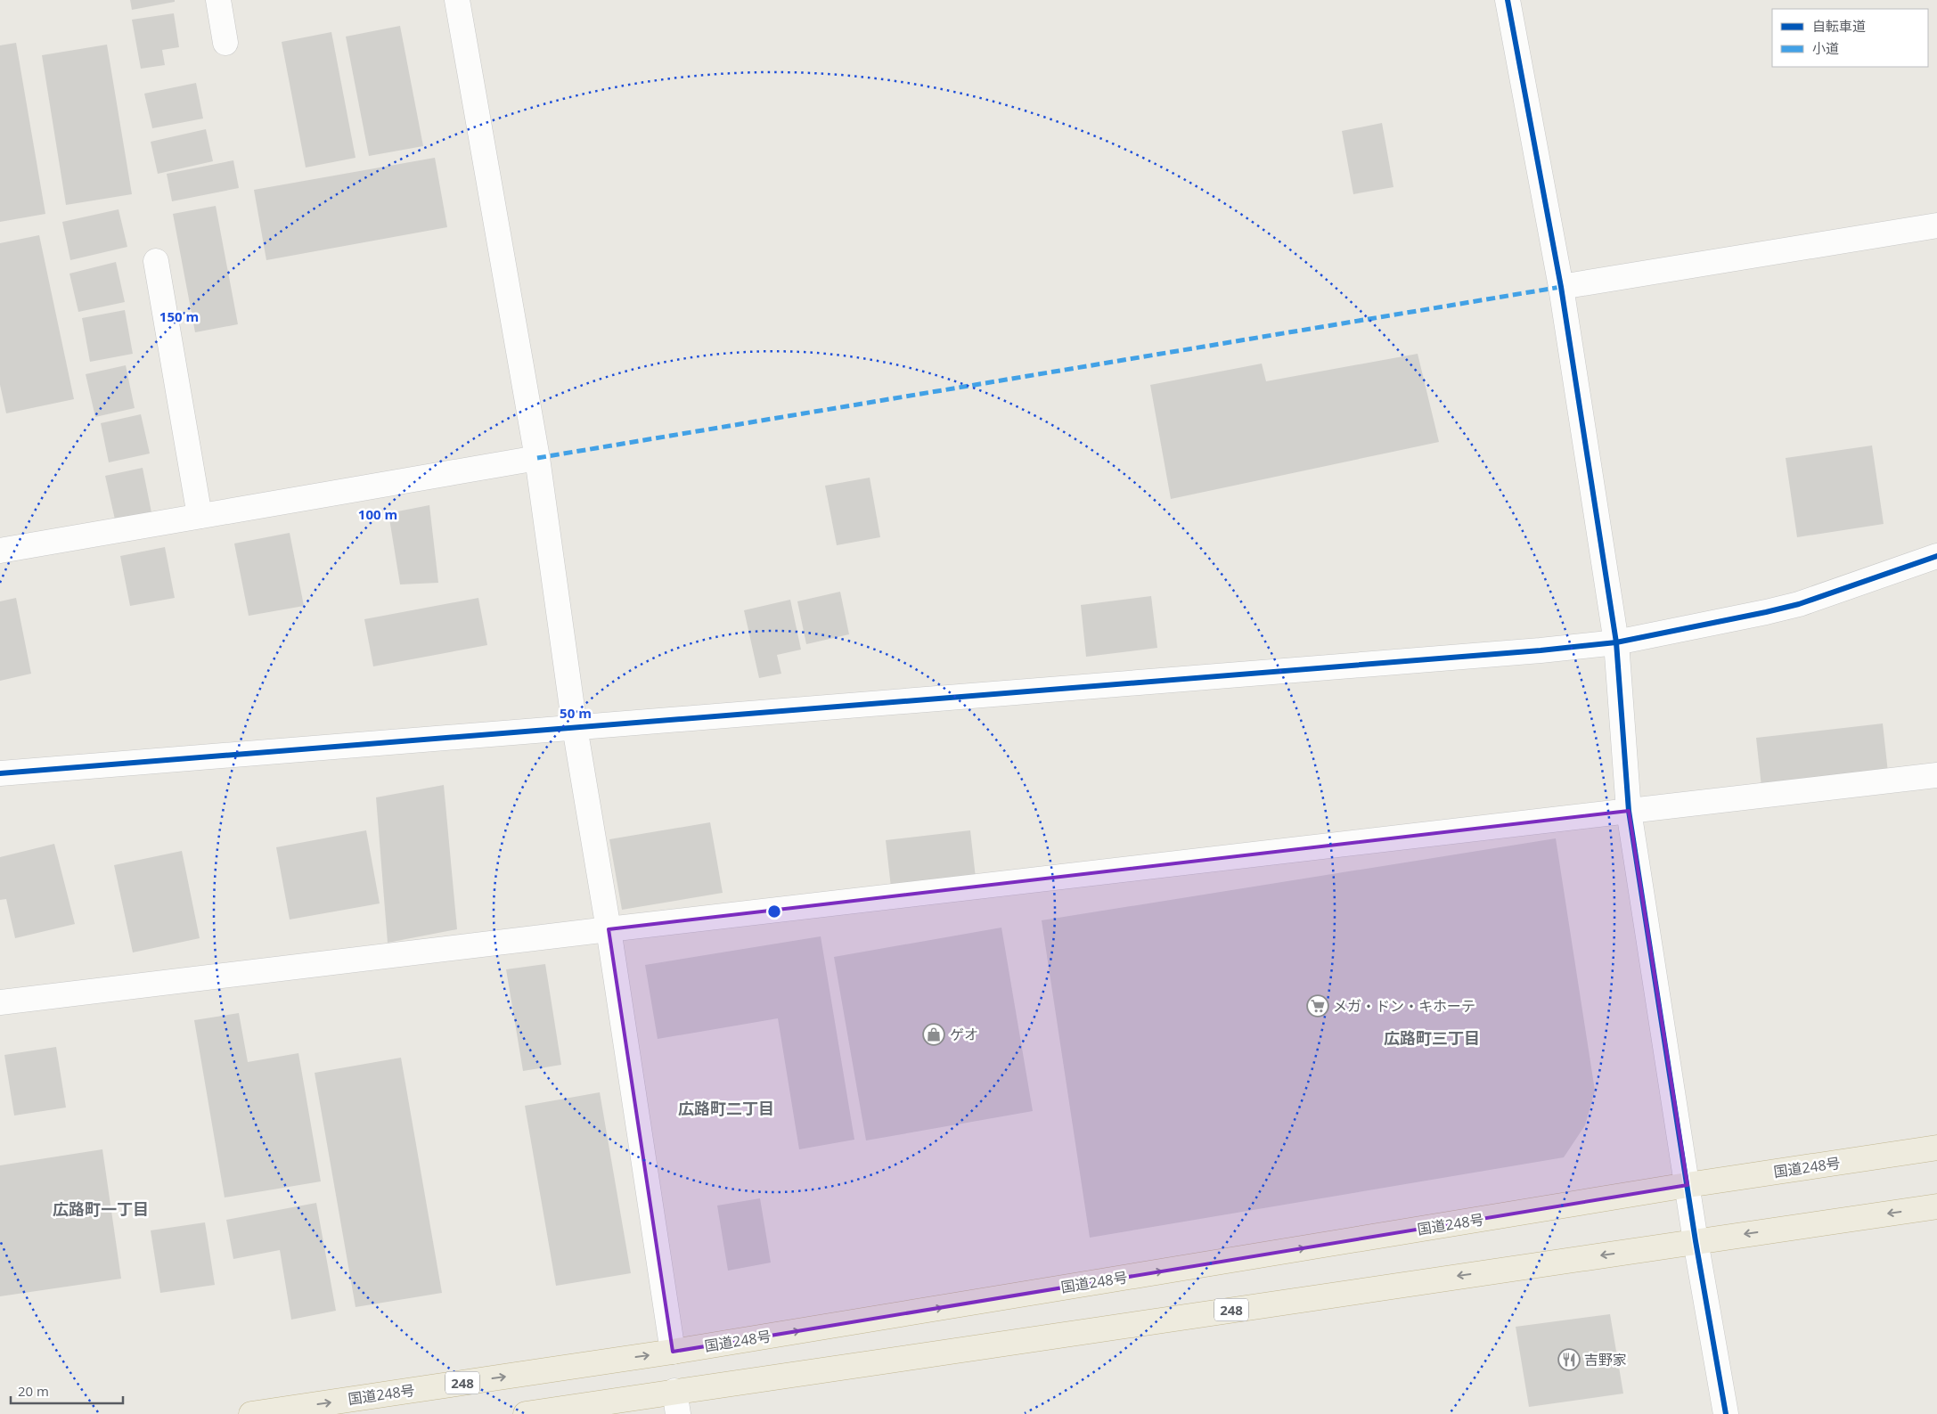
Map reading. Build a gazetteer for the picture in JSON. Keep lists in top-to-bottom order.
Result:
{
  "streets": {
    "highway": ["国道248号", "248"]
  },
  "districts": ["広路町三丁目", "広路町二丁目", "広路町一丁目"],
  "places": {
    "supermarket": ["メガ・ドン・キホーテ"],
    "shop": ["ゲオ"],
    "restaurant": ["吉野家"]
  },
  "legend": ["自転車道", "小道"],
  "scale_bar": "20 m",
  "rings": ["150 m", "100 m", "50 m"]
}
